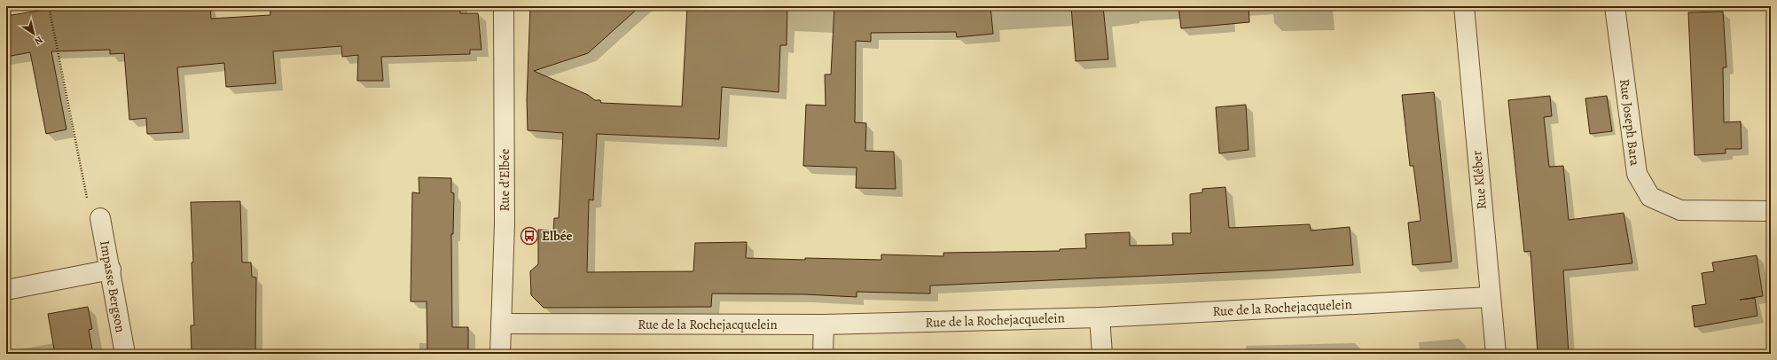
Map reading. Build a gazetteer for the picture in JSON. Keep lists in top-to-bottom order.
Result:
{
  "streets": {
    "street": [
      "Rue Joseph Bara",
      "Rue d'Elbée",
      "Rue Kléber",
      "Impasse Bergson",
      "Rue de la Rochejacquelein"
    ]
  },
  "crossings": [
    ["Rue d'Elbée", "Rue de la Rochejacquelein"],
    ["Rue Kléber", "Rue de la Rochejacquelein"]
  ],
  "places": {
    "bus stop": ["Elbée"]
  },
  "north": "bottom right"
}
